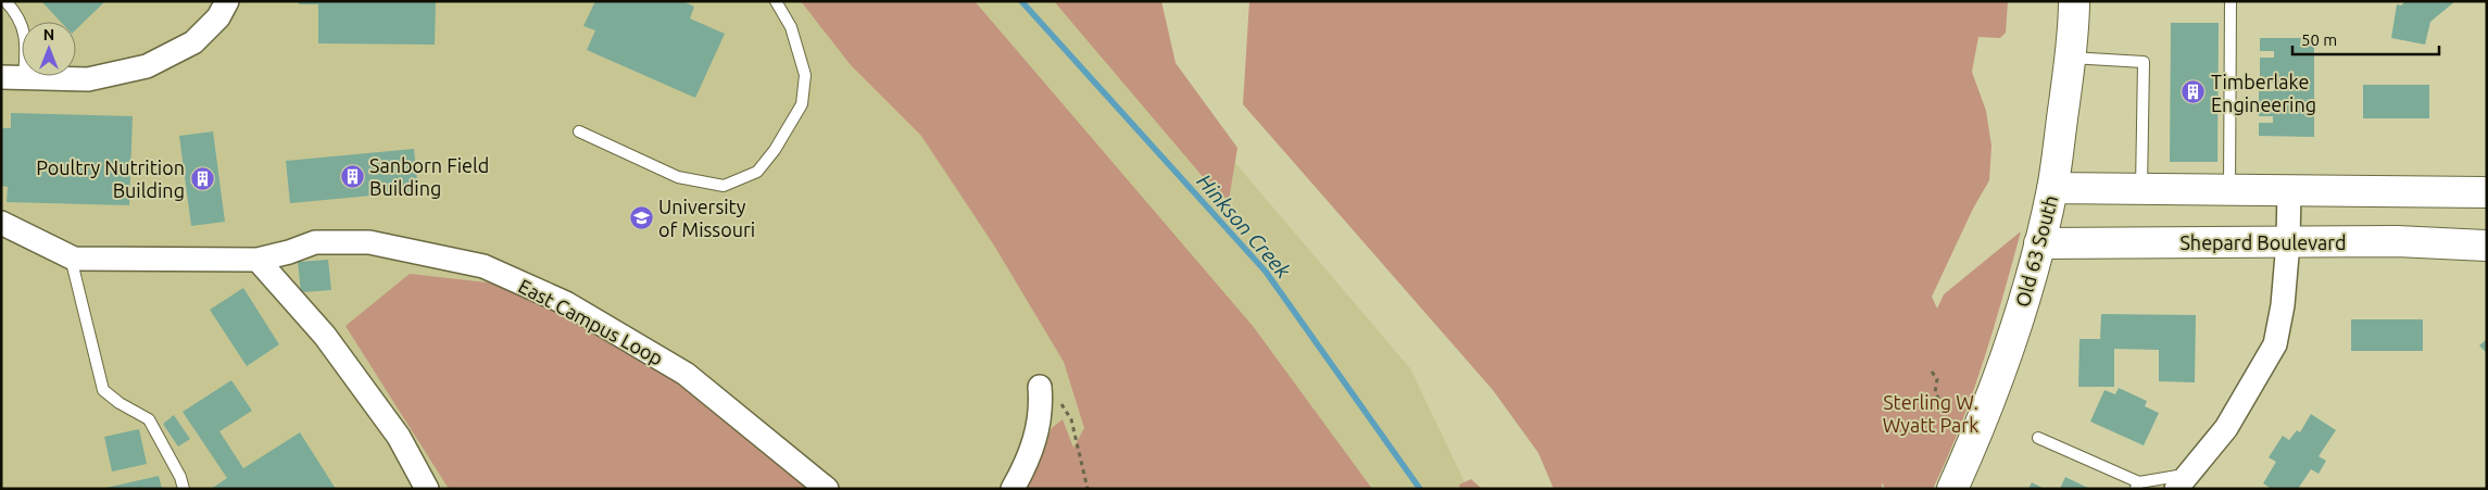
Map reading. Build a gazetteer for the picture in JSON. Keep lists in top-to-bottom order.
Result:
{
  "streets": {
    "street": ["Shepard Boulevard", "Old 63 South", "East Campus Loop"]
  },
  "crossings": [
    ["Shepard Boulevard", "Old 63 South"]
  ],
  "water": ["Hinkson Creek"],
  "parks": ["Sterling W. Wyatt Park"],
  "places": {
    "building": ["Timberlake Engineering", "Sanborn Field Building", "Poultry Nutrition Building"],
    "school or university": ["University of Missouri"]
  },
  "scale_bar": "50 m",
  "north": "top"
}
